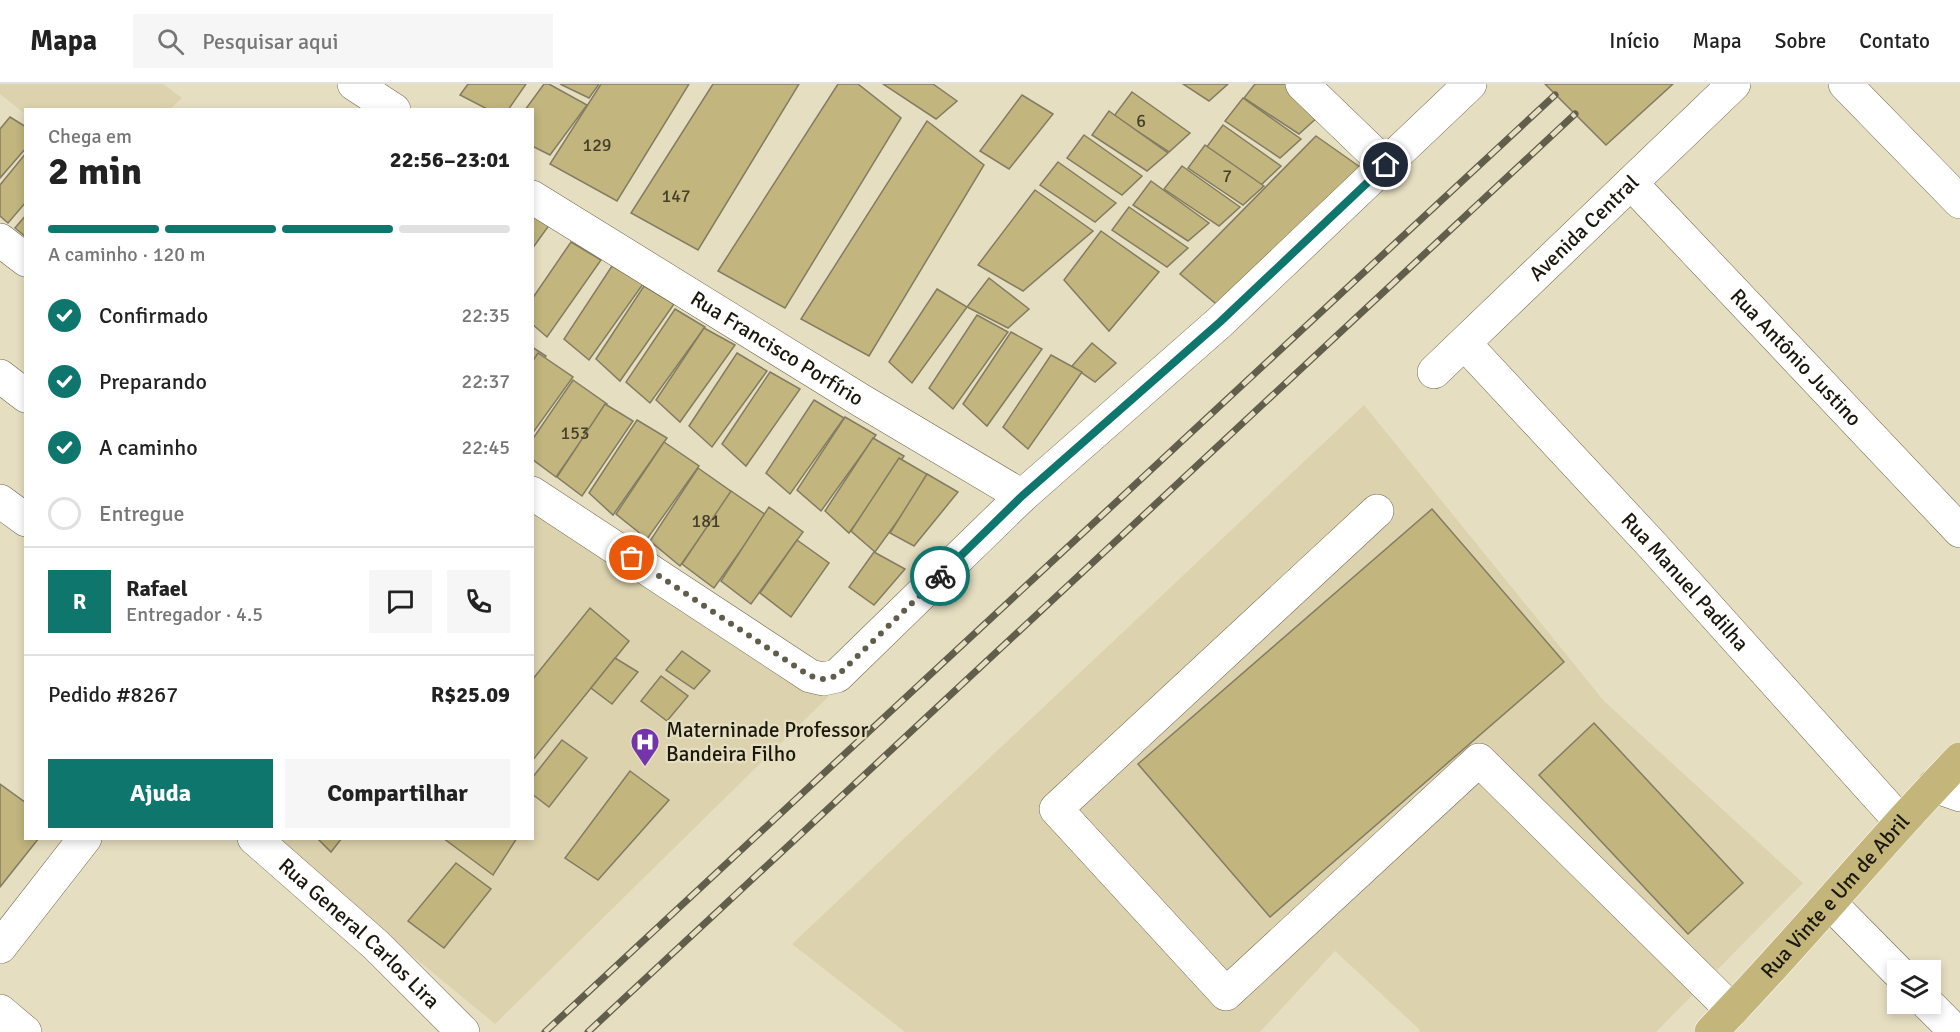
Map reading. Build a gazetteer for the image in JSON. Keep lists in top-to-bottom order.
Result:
{
  "streets": {
    "main road": ["Rua Vinte e Um de Abril"],
    "street": [
      "Avenida Central",
      "Rua Francisco Porfírio",
      "Rua Antônio Justino",
      "Rua Manuel Padilha",
      "Rua General Carlos Lira"
    ]
  },
  "crossings": [
    ["Avenida Central", "Rua Antônio Justino"],
    ["Avenida Central", "Rua Manuel Padilha"],
    ["Rua Manuel Padilha", "Rua Vinte e Um de Abril"]
  ],
  "places": {
    "hospital": ["Materninade Professor Bandeira Filho"]
  },
  "house_numbers": [
    "6",
    "129",
    "7",
    "147",
    "153",
    "181"
  ],
  "page": {
    "header": "Mapa",
    "search": "Pesquisar aqui",
    "nav": [
      "Início",
      "Mapa",
      "Sobre",
      "Contato"
    ],
    "heading": ["2 min", "Chega em", "22:56–23:01"],
    "panel": [
      "Rafael",
      "Entregador · 4.5",
      "Pedido #8267",
      "R$25.09"
    ],
    "bar": "A caminho · 120 m",
    "list": [
      ["Confirmado", "22:35"],
      ["Preparando", "22:37"],
      ["A caminho", "22:45"],
      "Entregue"
    ],
    "round": "R",
    "buttons": ["Ajuda", "Compartilhar"]
  }
}
